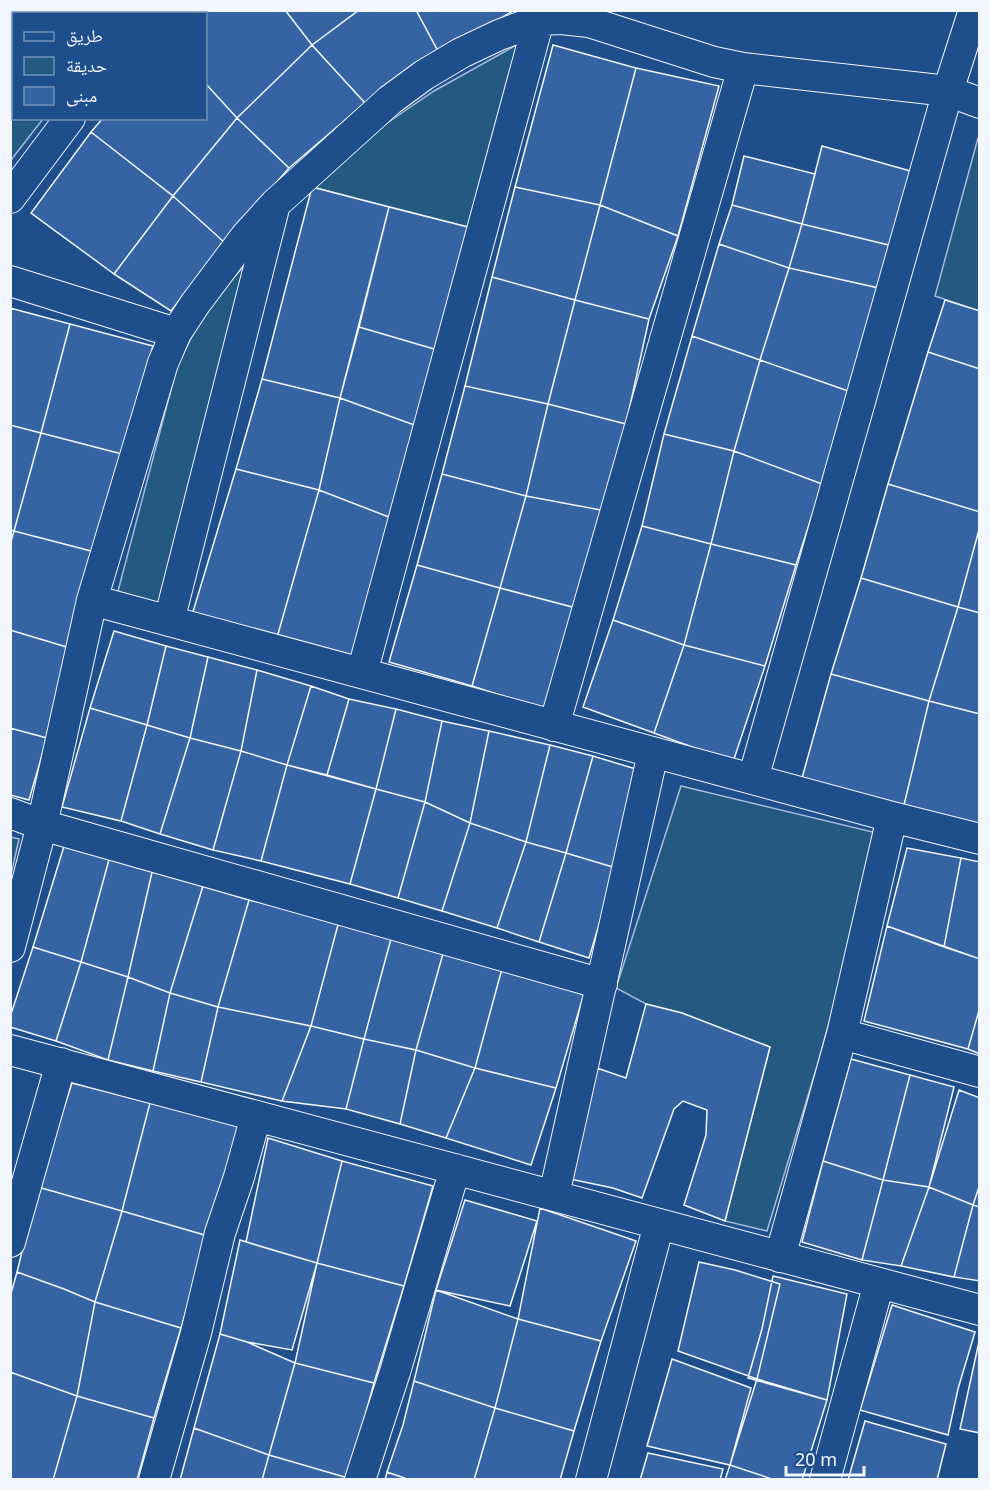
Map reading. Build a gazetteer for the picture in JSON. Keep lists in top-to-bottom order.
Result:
{
  "legend": ["طريق", "حديقة", "مبنى"],
  "scale_bar": "20 m"
}
